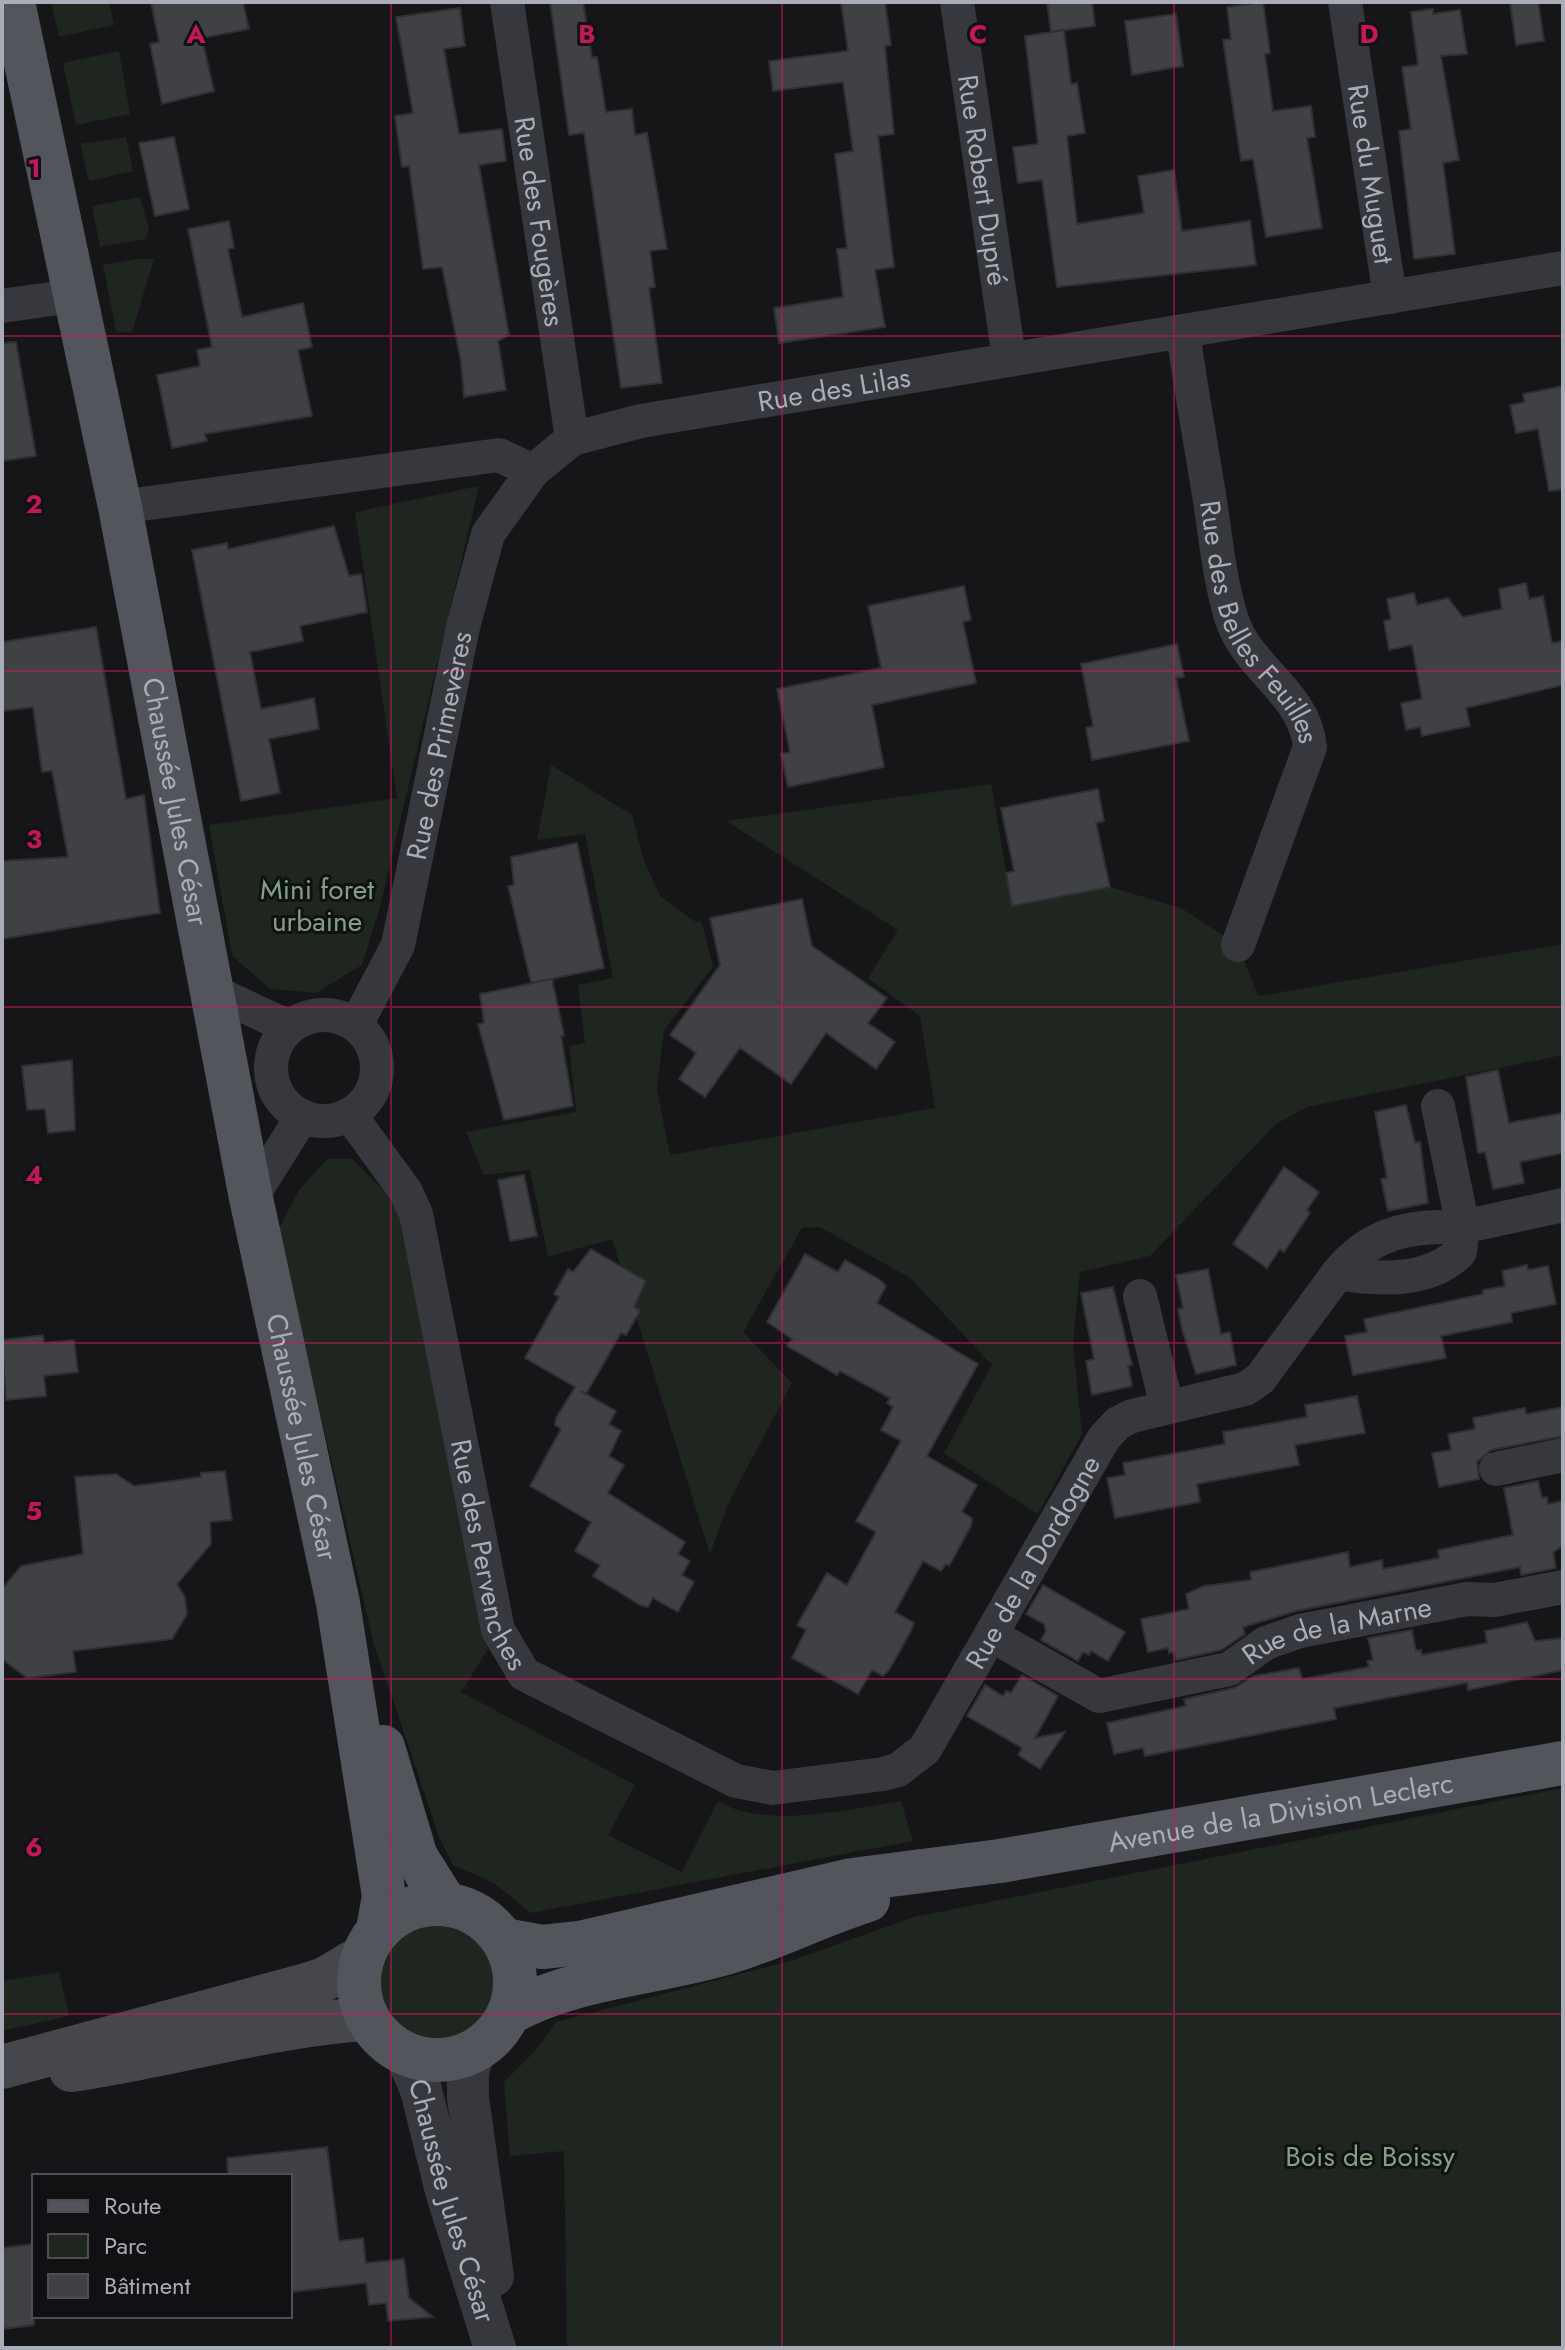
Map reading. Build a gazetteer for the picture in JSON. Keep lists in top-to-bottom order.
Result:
{
  "streets": {
    "main road": ["Chaussée Jules César", "Avenue de la Division Leclerc"],
    "street": [
      "Rue du Muguet",
      "Rue Robert Dupré",
      "Rue des Fougères",
      "Rue des Lilas",
      "Rue des Belles Feuilles",
      "Rue des Primevères",
      "Rue des Pervenches",
      "Rue de la Dordogne",
      "Rue de la Marne"
    ]
  },
  "crossings": [
    ["Rue du Muguet", "Rue des Lilas"],
    ["Rue Robert Dupré", "Rue des Lilas"],
    ["Rue des Fougères", "Rue des Lilas"],
    ["Rue des Lilas", "Rue des Belles Feuilles"],
    ["Rue des Lilas", "Rue des Primevères"],
    ["Rue des Primevères", "Rue des Pervenches"],
    ["Chaussée Jules César", "Avenue de la Division Leclerc"],
    ["Rue des Pervenches", "Rue de la Dordogne"],
    ["Rue de la Dordogne", "Rue de la Marne"]
  ],
  "parks": ["Mini foret urbaine", "Bois de Boissy"],
  "legend": ["Route", "Parc", "Bâtiment"],
  "grid": {
    "columns": [
      "A",
      "B",
      "C",
      "D"
    ],
    "rows": [
      "1",
      "2",
      "3",
      "4",
      "5",
      "6"
    ]
  }
}
